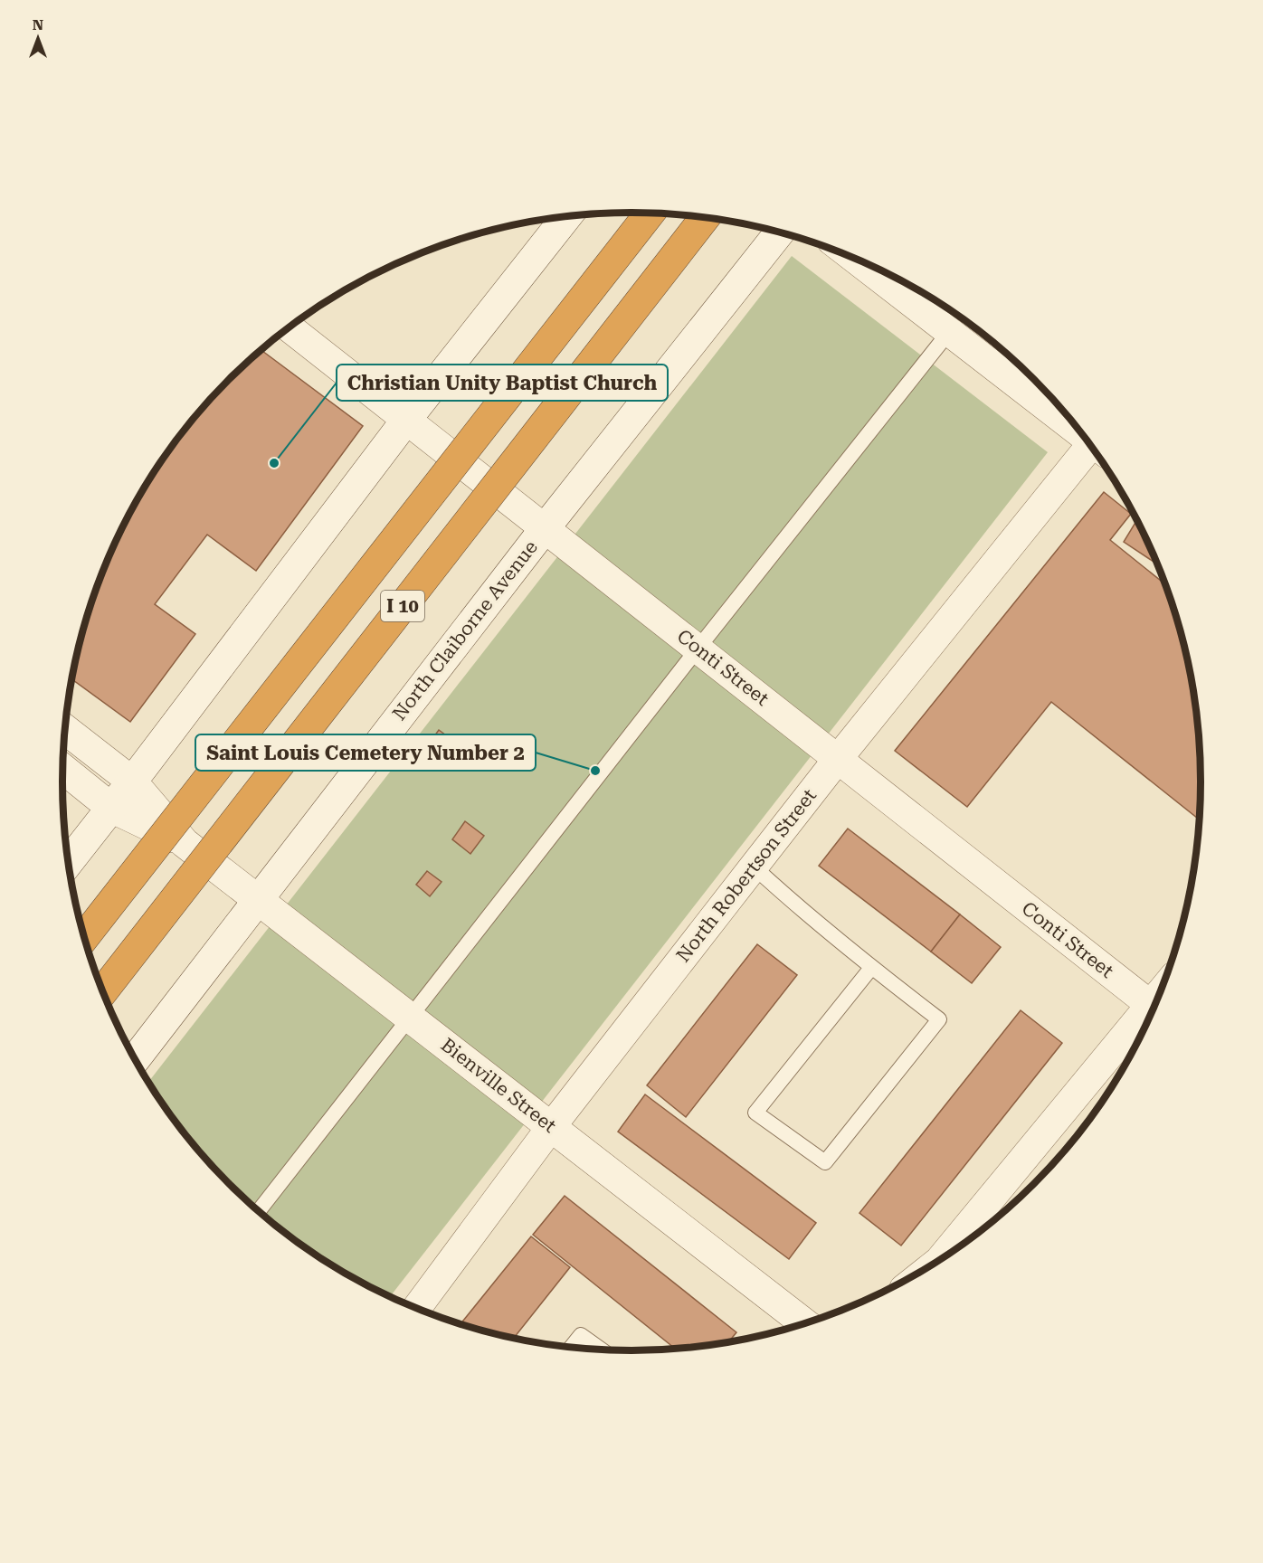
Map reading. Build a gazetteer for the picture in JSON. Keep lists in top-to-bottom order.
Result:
{
  "streets": {
    "highway": ["I 10"],
    "main road": ["North Claiborne Avenue", "Bienville Street"],
    "street": ["Conti Street", "North Robertson Street"]
  },
  "crossings": [
    ["North Claiborne Avenue", "Conti Street"],
    ["North Claiborne Avenue", "Bienville Street"],
    ["Conti Street", "North Robertson Street"],
    ["North Robertson Street", "Bienville Street"]
  ],
  "places": ["Christian Unity Baptist Church", "Saint Louis Cemetery Number 2"],
  "north": "top"
}
